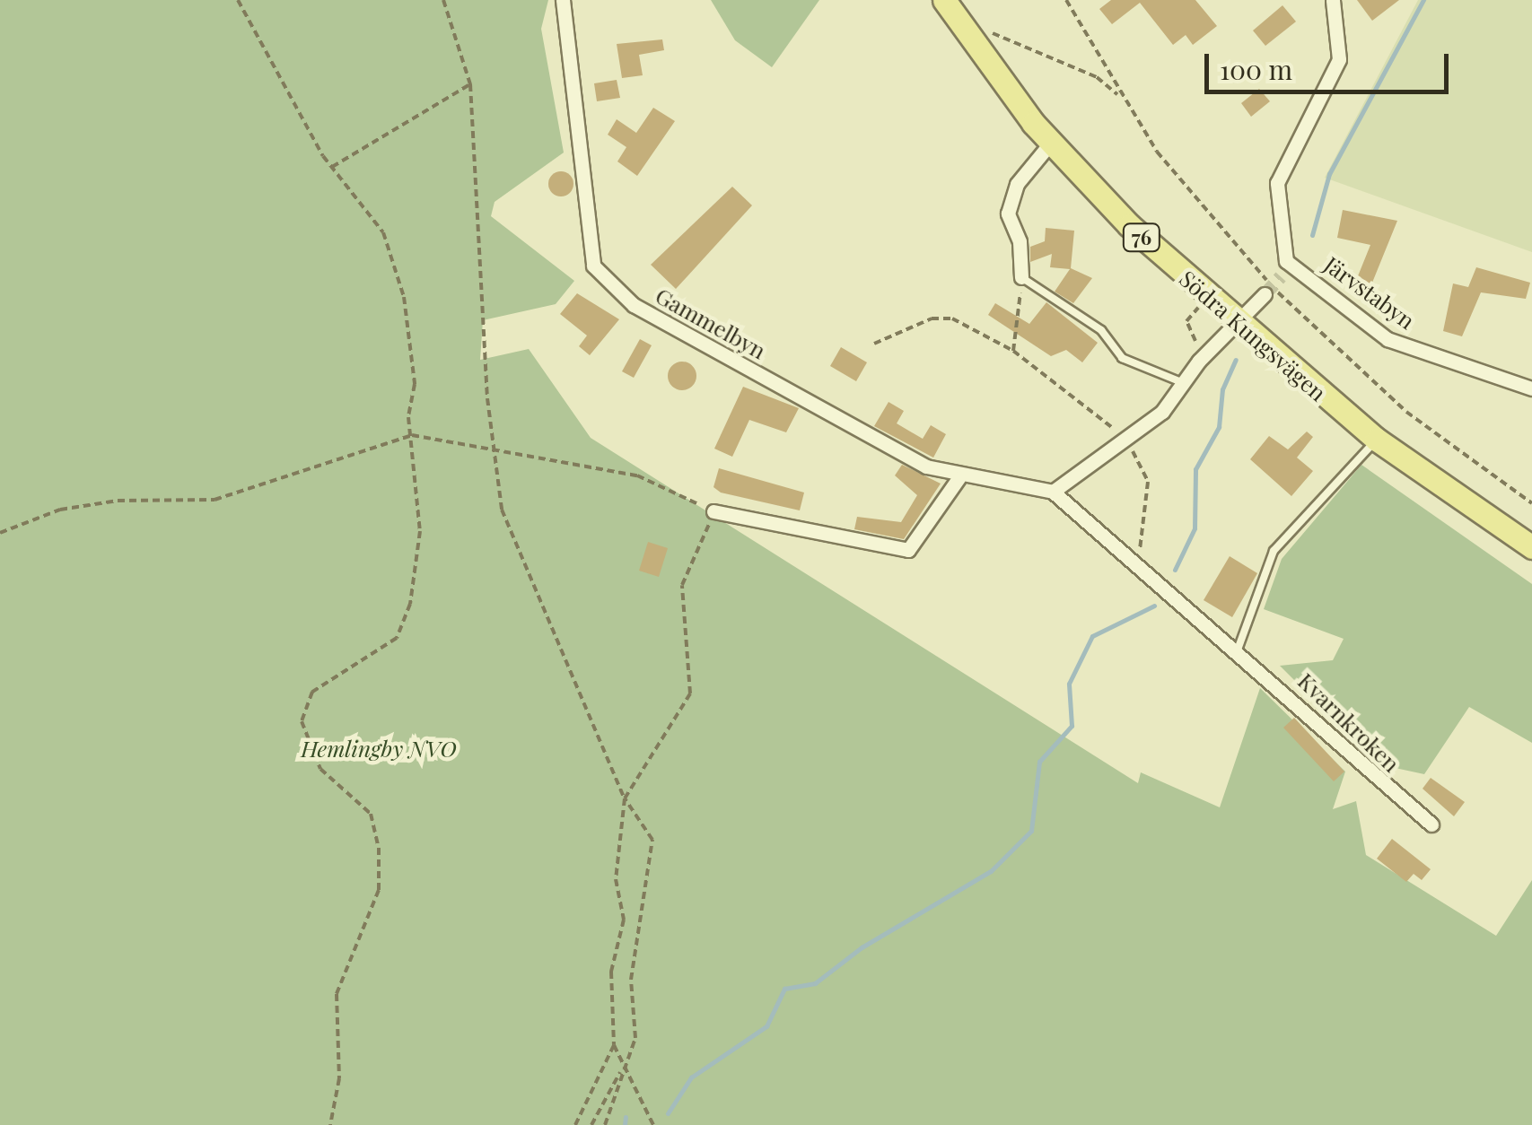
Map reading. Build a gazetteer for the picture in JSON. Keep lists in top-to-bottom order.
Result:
{
  "streets": {
    "main road": ["76", "Södra Kungsvägen"],
    "street": ["Järvstabyn", "Gammelbyn", "Kvarnkroken"]
  },
  "crossings": [
    ["Gammelbyn", "Kvarnkroken"]
  ],
  "parks": ["Hemlingby NVO"],
  "scale_bar": "100 m"
}
